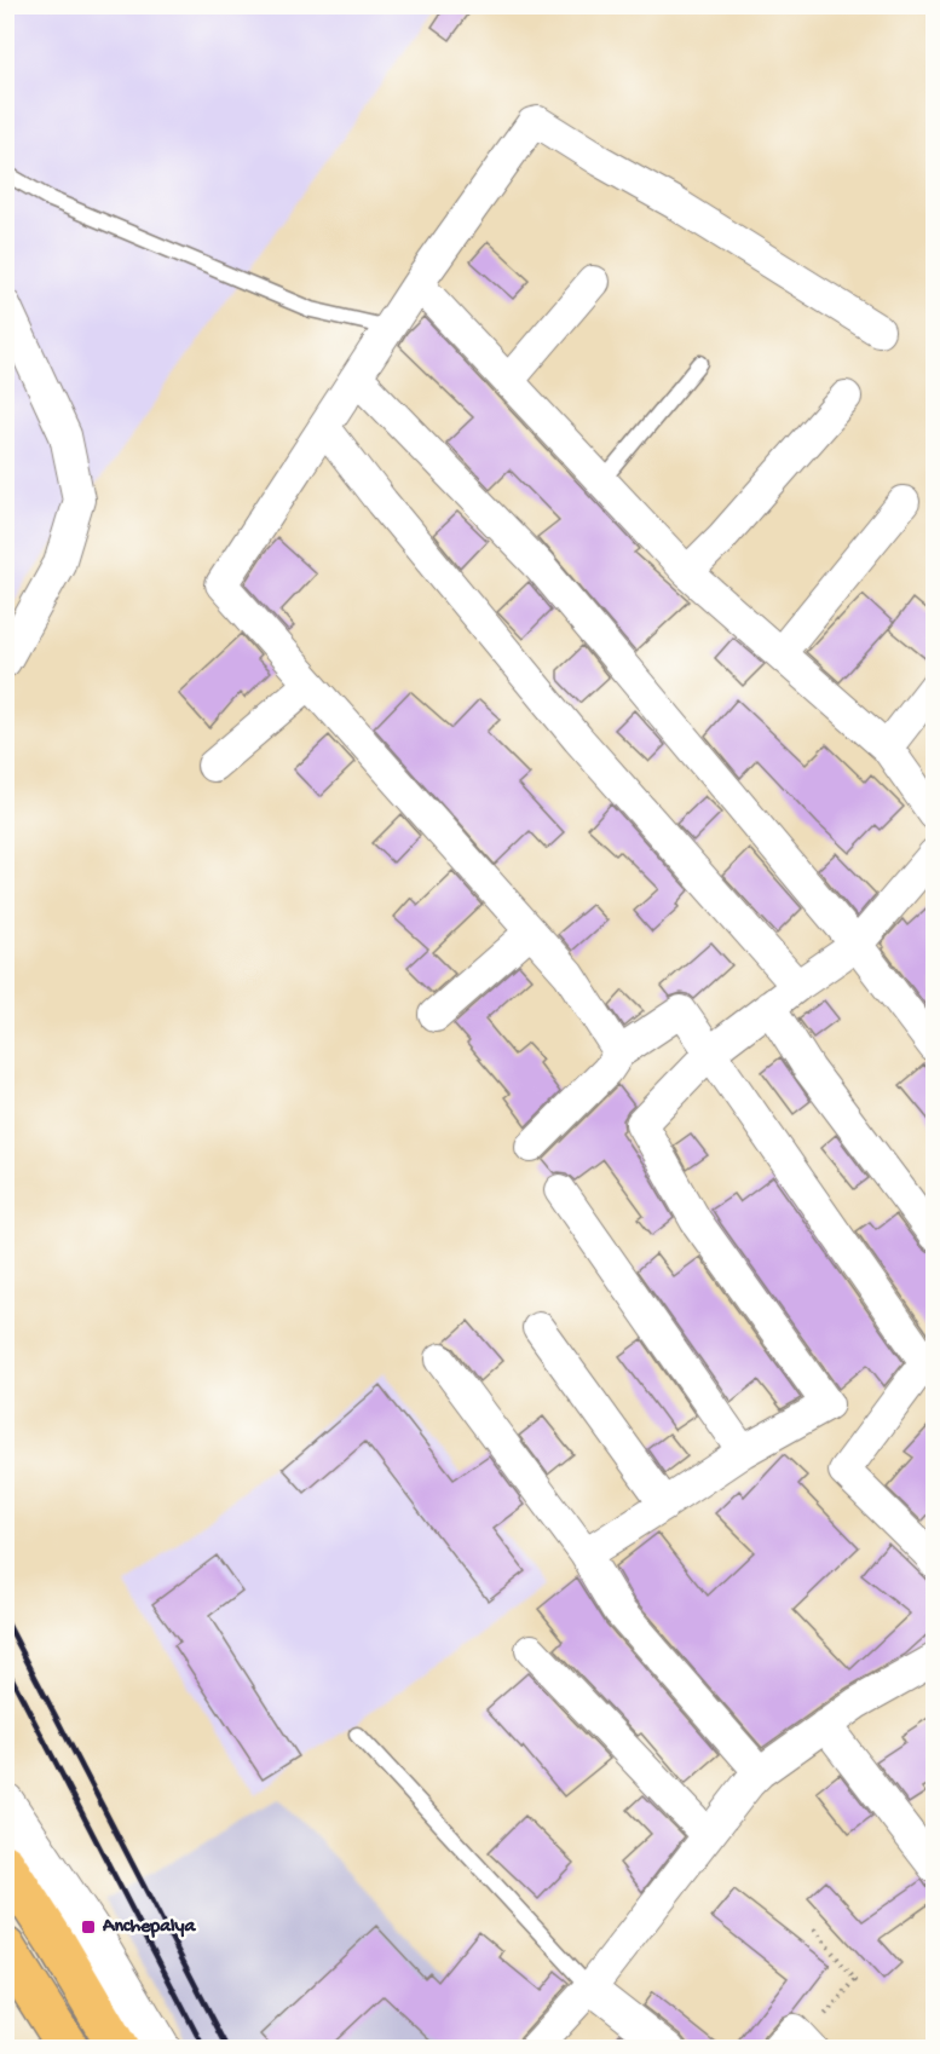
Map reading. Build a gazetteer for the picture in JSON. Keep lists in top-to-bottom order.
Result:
{
  "places": {
    "transit": ["Anchepalya"]
  }
}
